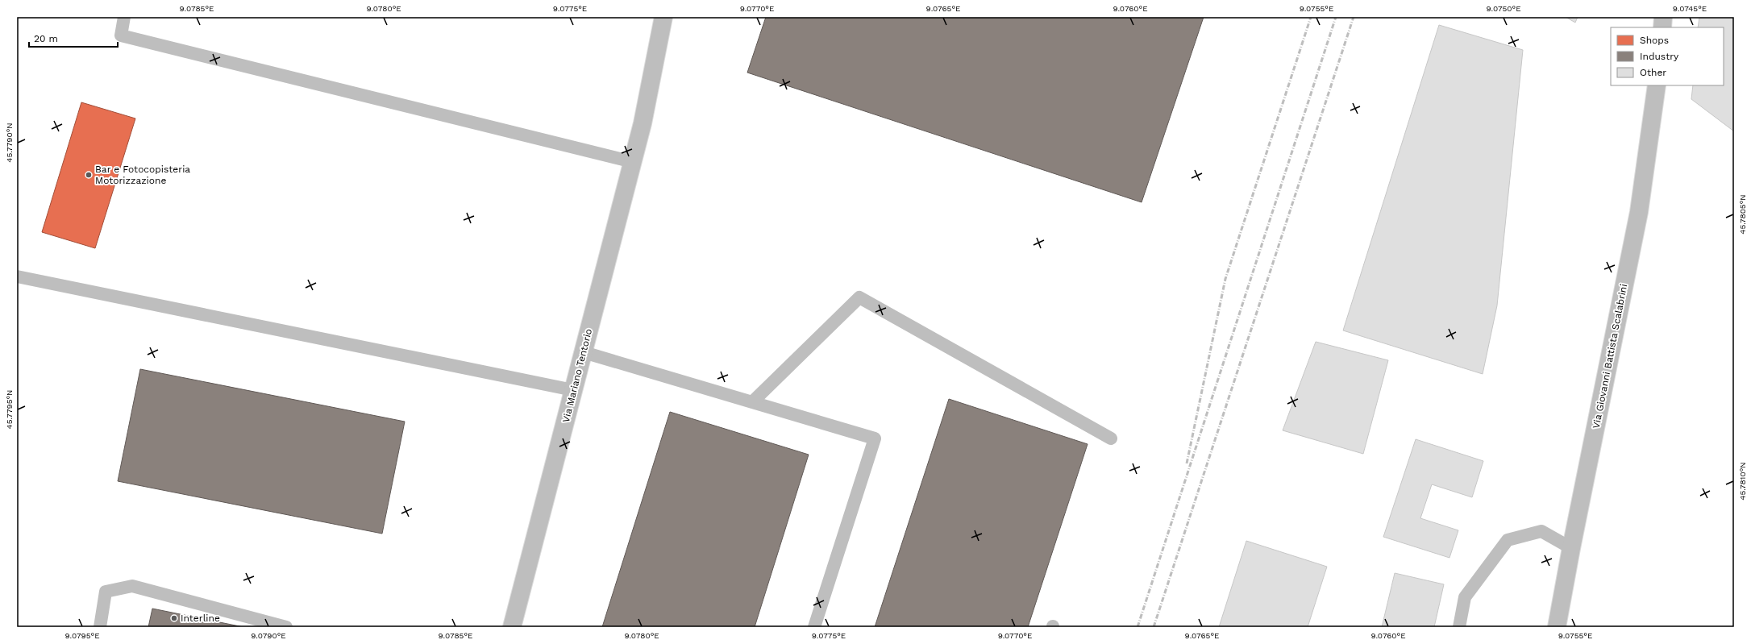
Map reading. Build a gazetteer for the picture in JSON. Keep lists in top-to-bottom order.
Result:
{
  "streets": {
    "main road": ["Via Giovanni Battista Scalabrini", "Via Mariano Tentorio"]
  },
  "places": ["Bar e Fotocopisteria Motorizzazione", "Interline"],
  "legend": ["Shops", "Industry", "Other"],
  "scale_bar": "20 m",
  "coordinates": [
    "9.0785°E",
    "9.0780°E",
    "9.0775°E",
    "9.0770°E",
    "9.0765°E",
    "9.0760°E",
    "9.0755°E",
    "9.0750°E",
    "9.0745°E",
    "45.7790°N",
    "45.7805°N",
    "45.7795°N",
    "45.7810°N",
    "9.0795°E",
    "9.0790°E"
  ]
}
